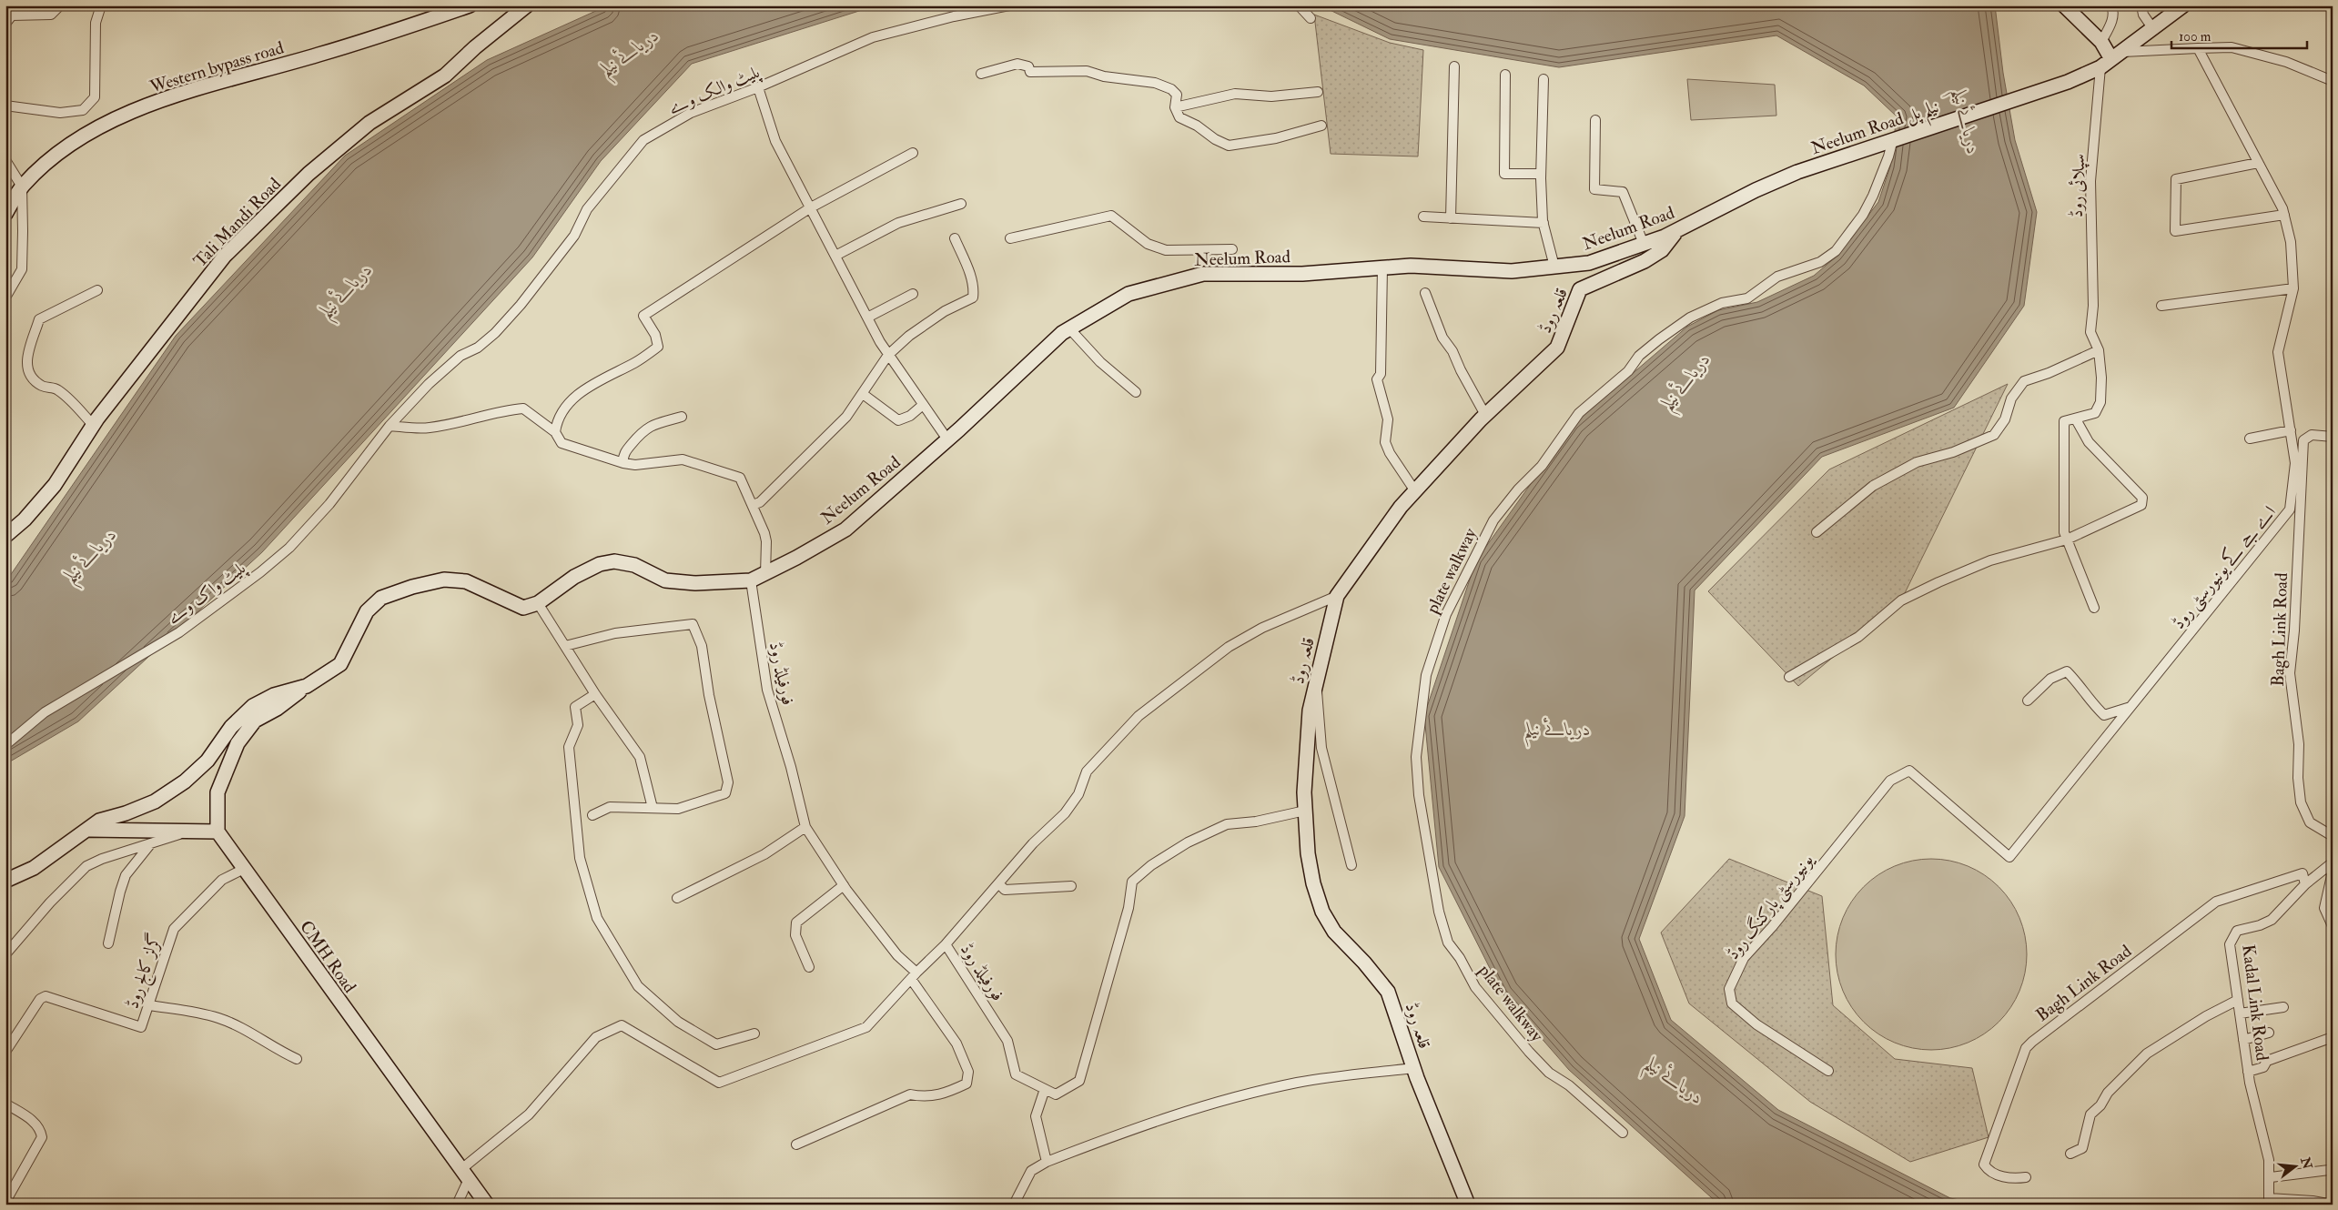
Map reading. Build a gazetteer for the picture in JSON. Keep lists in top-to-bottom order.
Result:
{
  "streets": {
    "street": [
      "Western bypass road",
      "پلیٹ والک وے",
      "Neelum Road نیلم پل",
      "سپلائی روڈ",
      "Tali Mandi Road",
      "Neelum Road",
      "قلعہ روڈ",
      "اے جے کے یونیورسٹی روڈ",
      "plate walkway",
      "پلیٹ واک وے",
      "Bagh Link Road",
      "فورفیلڈ روڈ",
      "یونیورسٹی پارکنگ روڈ",
      "CMH Road",
      "گرلز کالج روڈ",
      "Kadal Link Road"
    ]
  },
  "crossings": [
    ["پلیٹ والک وے", "پلیٹ واک وے"],
    ["Neelum Road نیلم پل", "سپلائی روڈ"],
    ["Neelum Road نیلم پل", "Neelum Road"],
    ["Neelum Road نیلم پل", "plate walkway"],
    ["Neelum Road", "قلعہ روڈ"],
    ["Neelum Road", "فورفیلڈ روڈ"],
    ["قلعہ روڈ", "فورفیلڈ روڈ"],
    ["اے جے کے یونیورسٹی روڈ", "یونیورسٹی پارکنگ روڈ"],
    ["Bagh Link Road", "Kadal Link Road"],
    ["CMH Road", "گرلز کالج روڈ"]
  ],
  "water": ["دریائے نیلم"],
  "scale_bar": "100 m",
  "north": "right"
}
